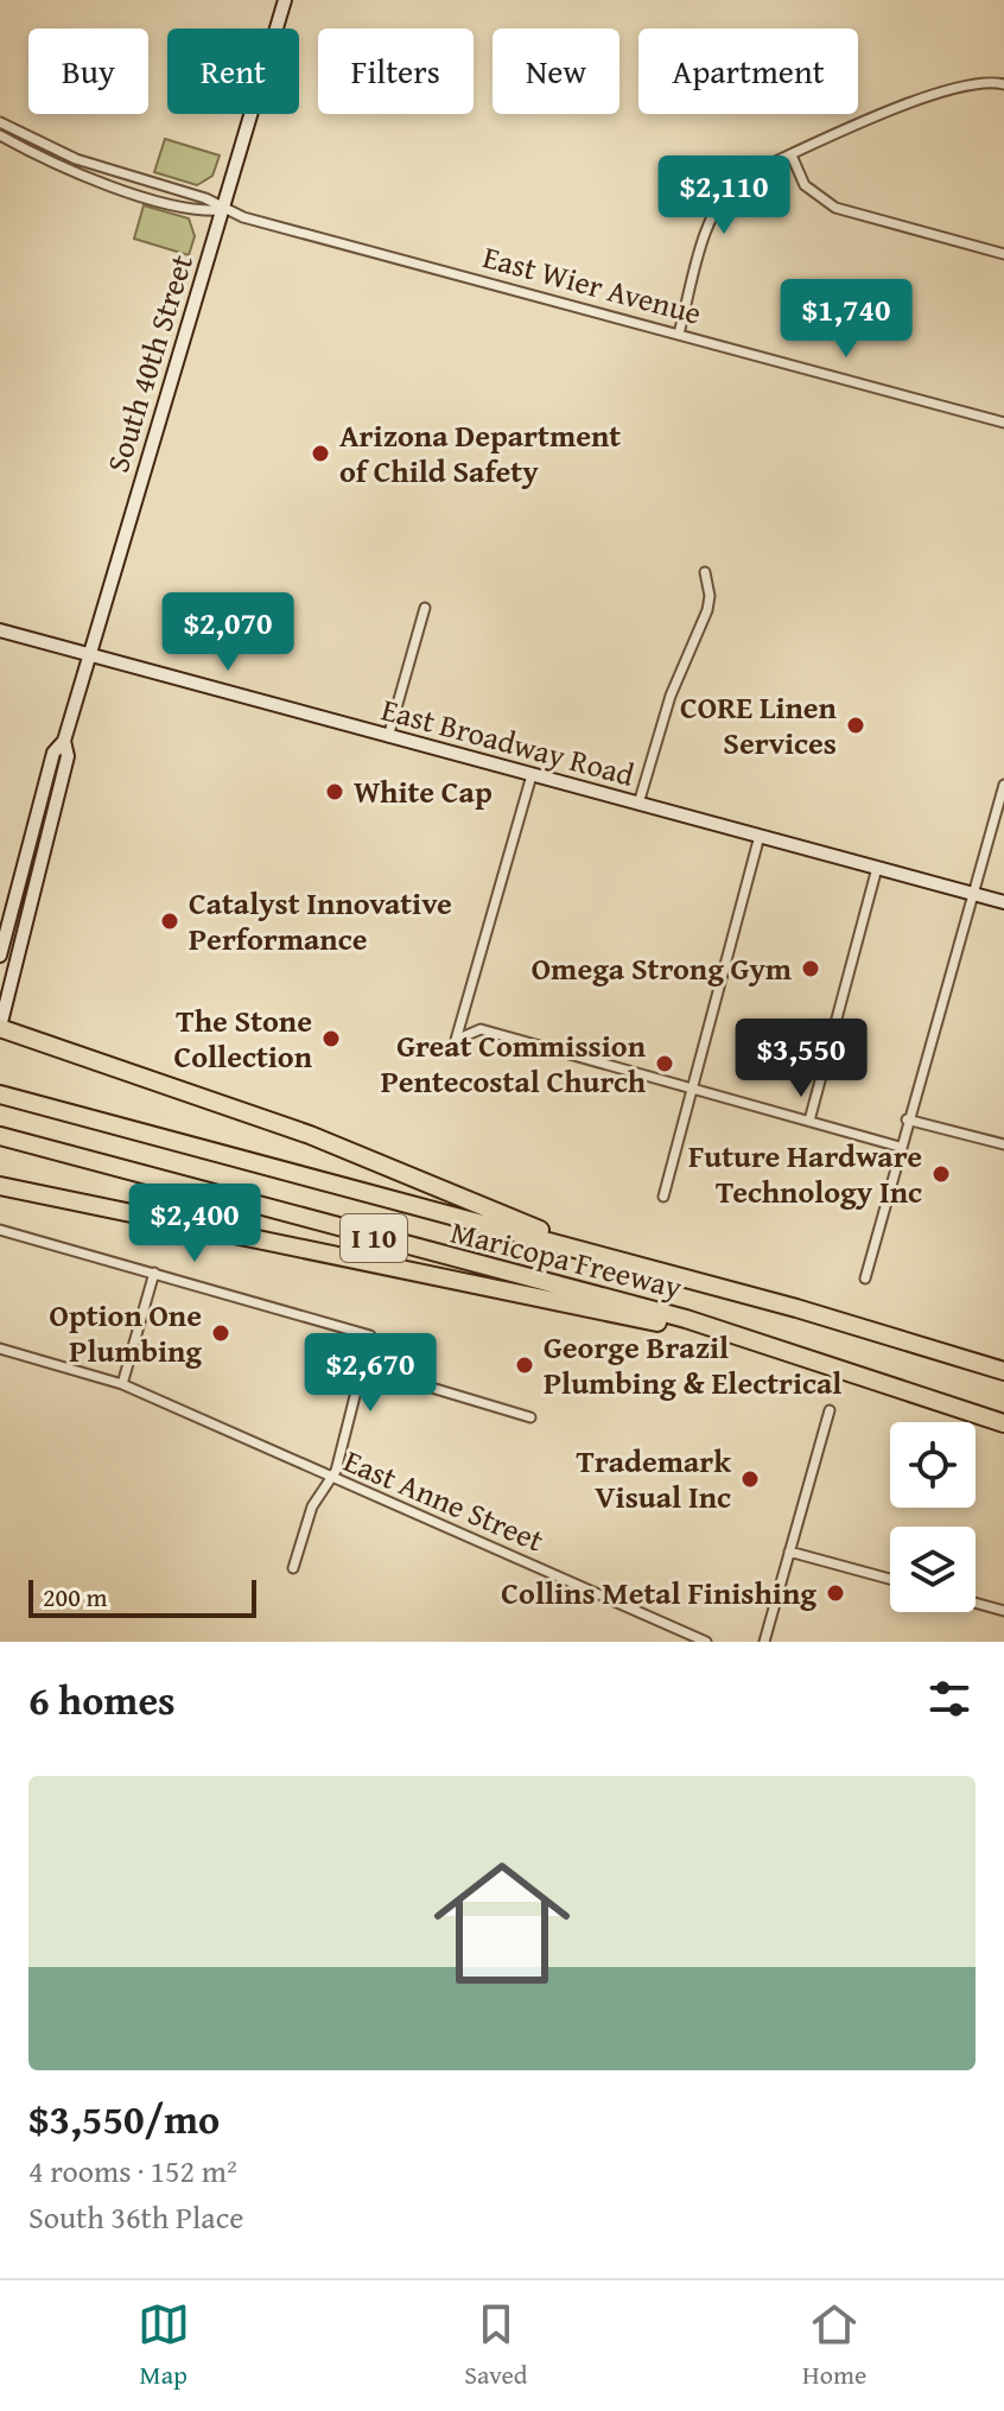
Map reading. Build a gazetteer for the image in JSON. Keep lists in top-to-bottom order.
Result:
{
  "streets": {
    "highway": ["I 10", "Maricopa Freeway"],
    "main road": ["South 40th Street", "East Broadway Road"],
    "street": ["East Wier Avenue", "East Anne Street"]
  },
  "crossings": [
    ["East Wier Avenue", "South 40th Street"],
    ["South 40th Street", "East Broadway Road"]
  ],
  "places": [
    "Arizona Department of Child Safety",
    "CORE Linen Services",
    "White Cap",
    "Catalyst Innovative Performance",
    "Omega Strong Gym",
    "The Stone Collection",
    "Great Commission Pentecostal Church",
    "Future Hardware Technology Inc",
    "Option One Plumbing",
    "George Brazil Plumbing & Electrical",
    "Trademark Visual Inc",
    "Collins Metal Finishing"
  ],
  "scale_bar": "200 m",
  "page": {
    "chip": [
      "Buy",
      "Rent",
      "Filters",
      "New",
      "Apartment"
    ],
    "price": [
      "$2,110",
      "$1,740",
      "$2,070",
      "$3,550",
      "$2,400",
      "$2,670"
    ],
    "scale": "200 m",
    "heading": "6 homes",
    "list": [
      {
        "name": "$3,550/mo",
        "note": "4 rooms · 152 m² · South 36th Place"
      }
    ],
    "tabs": ["Map", "Saved", "Home"]
  }
}
